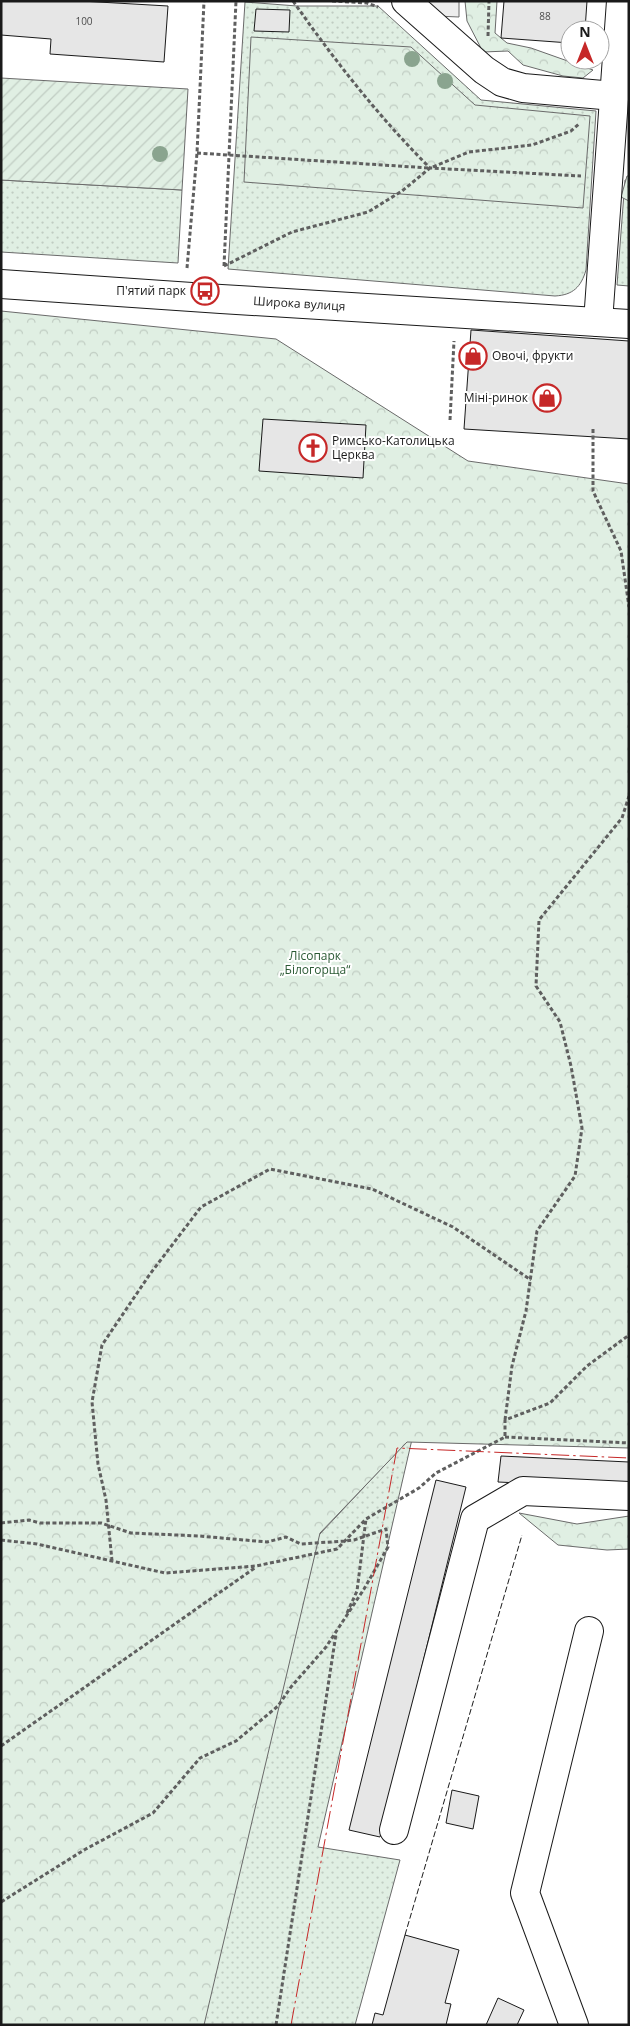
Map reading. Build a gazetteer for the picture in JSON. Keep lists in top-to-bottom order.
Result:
{
  "streets": {
    "street": ["Широка вулиця"]
  },
  "parks": ["Лісопарк „Білогорща“"],
  "places": {
    "bus stop": ["П'ятий парк"],
    "shop": ["Овочі, фрукти", "Міні-ринок"],
    "church": ["Римсько-Католицька Церква"]
  },
  "house_numbers": ["88", "100"],
  "north": "top"
}
